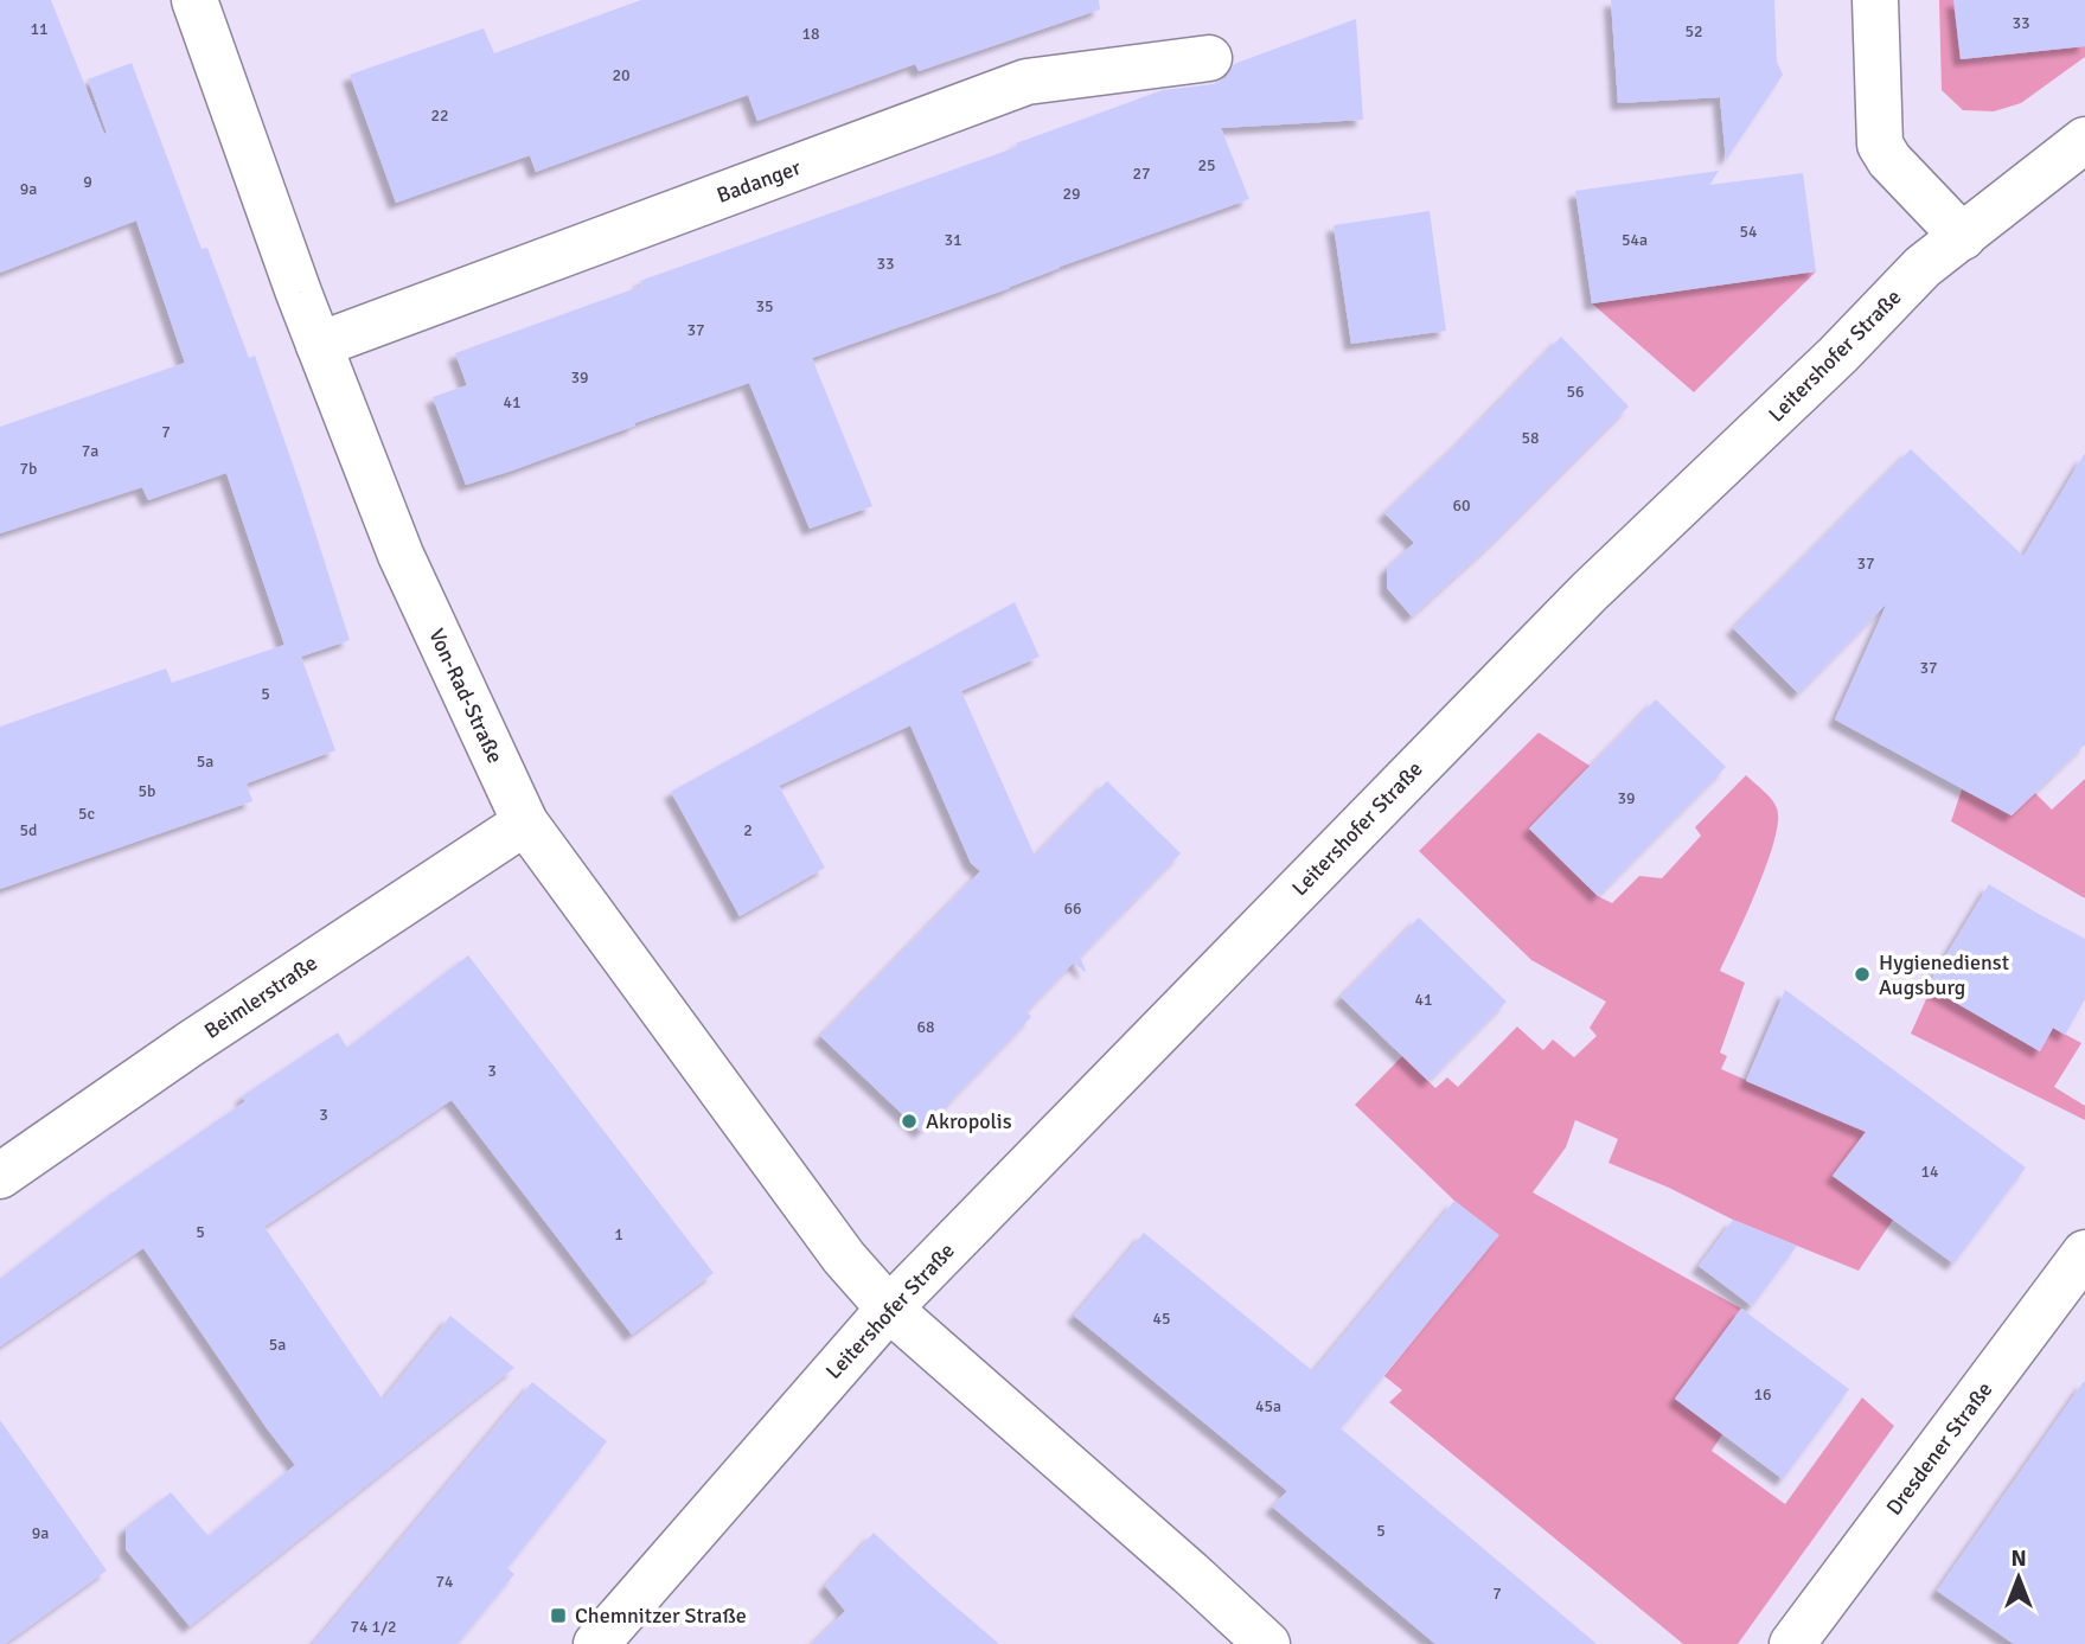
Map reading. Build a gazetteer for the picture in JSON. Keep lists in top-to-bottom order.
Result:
{
  "streets": {
    "street": [
      "Badanger",
      "Leitershofer Straße",
      "Von-Rad-Straße",
      "Beimlerstraße",
      "Dresdener Straße"
    ]
  },
  "crossings": [
    ["Badanger", "Von-Rad-Straße"],
    ["Leitershofer Straße", "Von-Rad-Straße"],
    ["Von-Rad-Straße", "Beimlerstraße"]
  ],
  "places": {
    "other": ["Hygienedienst Augsburg", "Akropolis"],
    "transit": ["Chemnitzer Straße"]
  },
  "house_numbers": [
    "33",
    "11",
    "52",
    "18",
    "20",
    "22",
    "25",
    "27",
    "9",
    "9a",
    "29",
    "54",
    "31",
    "54a",
    "33",
    "35",
    "37",
    "39",
    "56",
    "41",
    "7",
    "58",
    "7a",
    "7b",
    "60",
    "37",
    "37",
    "5",
    "5a",
    "5b",
    "39",
    "5c",
    "5d",
    "2",
    "66",
    "41",
    "68",
    "3",
    "3",
    "14",
    "5",
    "1",
    "45",
    "5a",
    "16",
    "45a",
    "5",
    "9a",
    "74",
    "7",
    "74 1/2"
  ],
  "north": "top"
}
